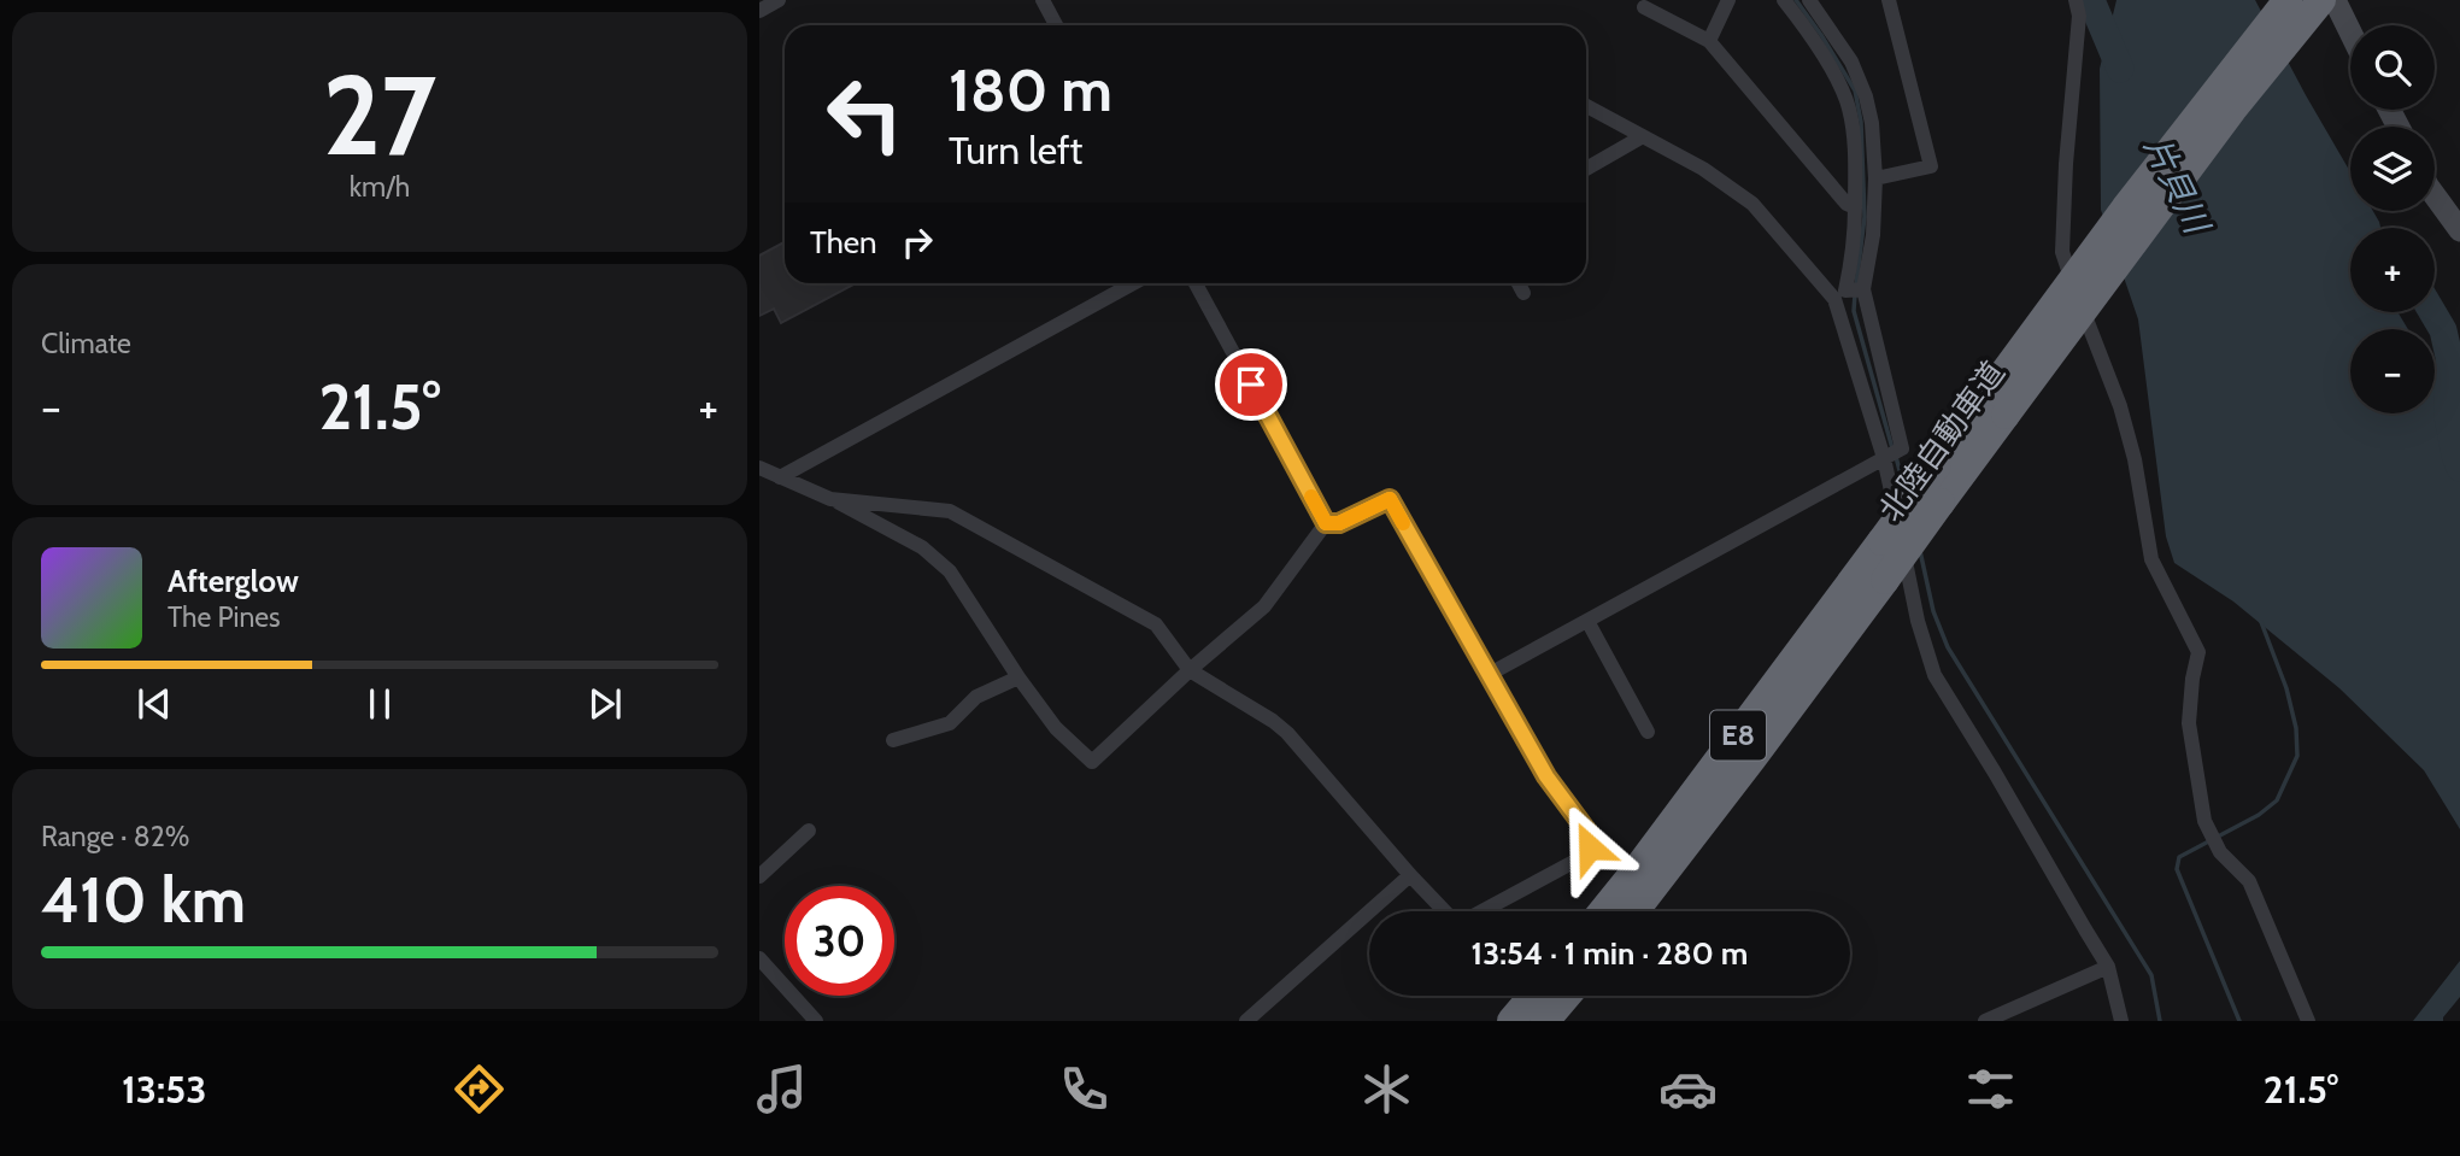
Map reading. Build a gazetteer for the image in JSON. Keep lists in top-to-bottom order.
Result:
{
  "streets": {
    "highway": ["北陸自動車道", "E8"]
  },
  "water": ["片貝川"],
  "page": {
    "tile": [
      ["27", "km/h"],
      "Climate",
      ["Range · 82%", "410 km"]
    ],
    "map_buttons": ["+", "−"],
    "turn": ["180 m", "Turn left"],
    "then": "Then",
    "heat": ["−", "21.5°", "+"],
    "song": ["Afterglow", "The Pines"],
    "limit": "30",
    "trip": "13:54 · 1 min · 280 m",
    "tabs": ["13:53", "21.5°"]
  }
}
